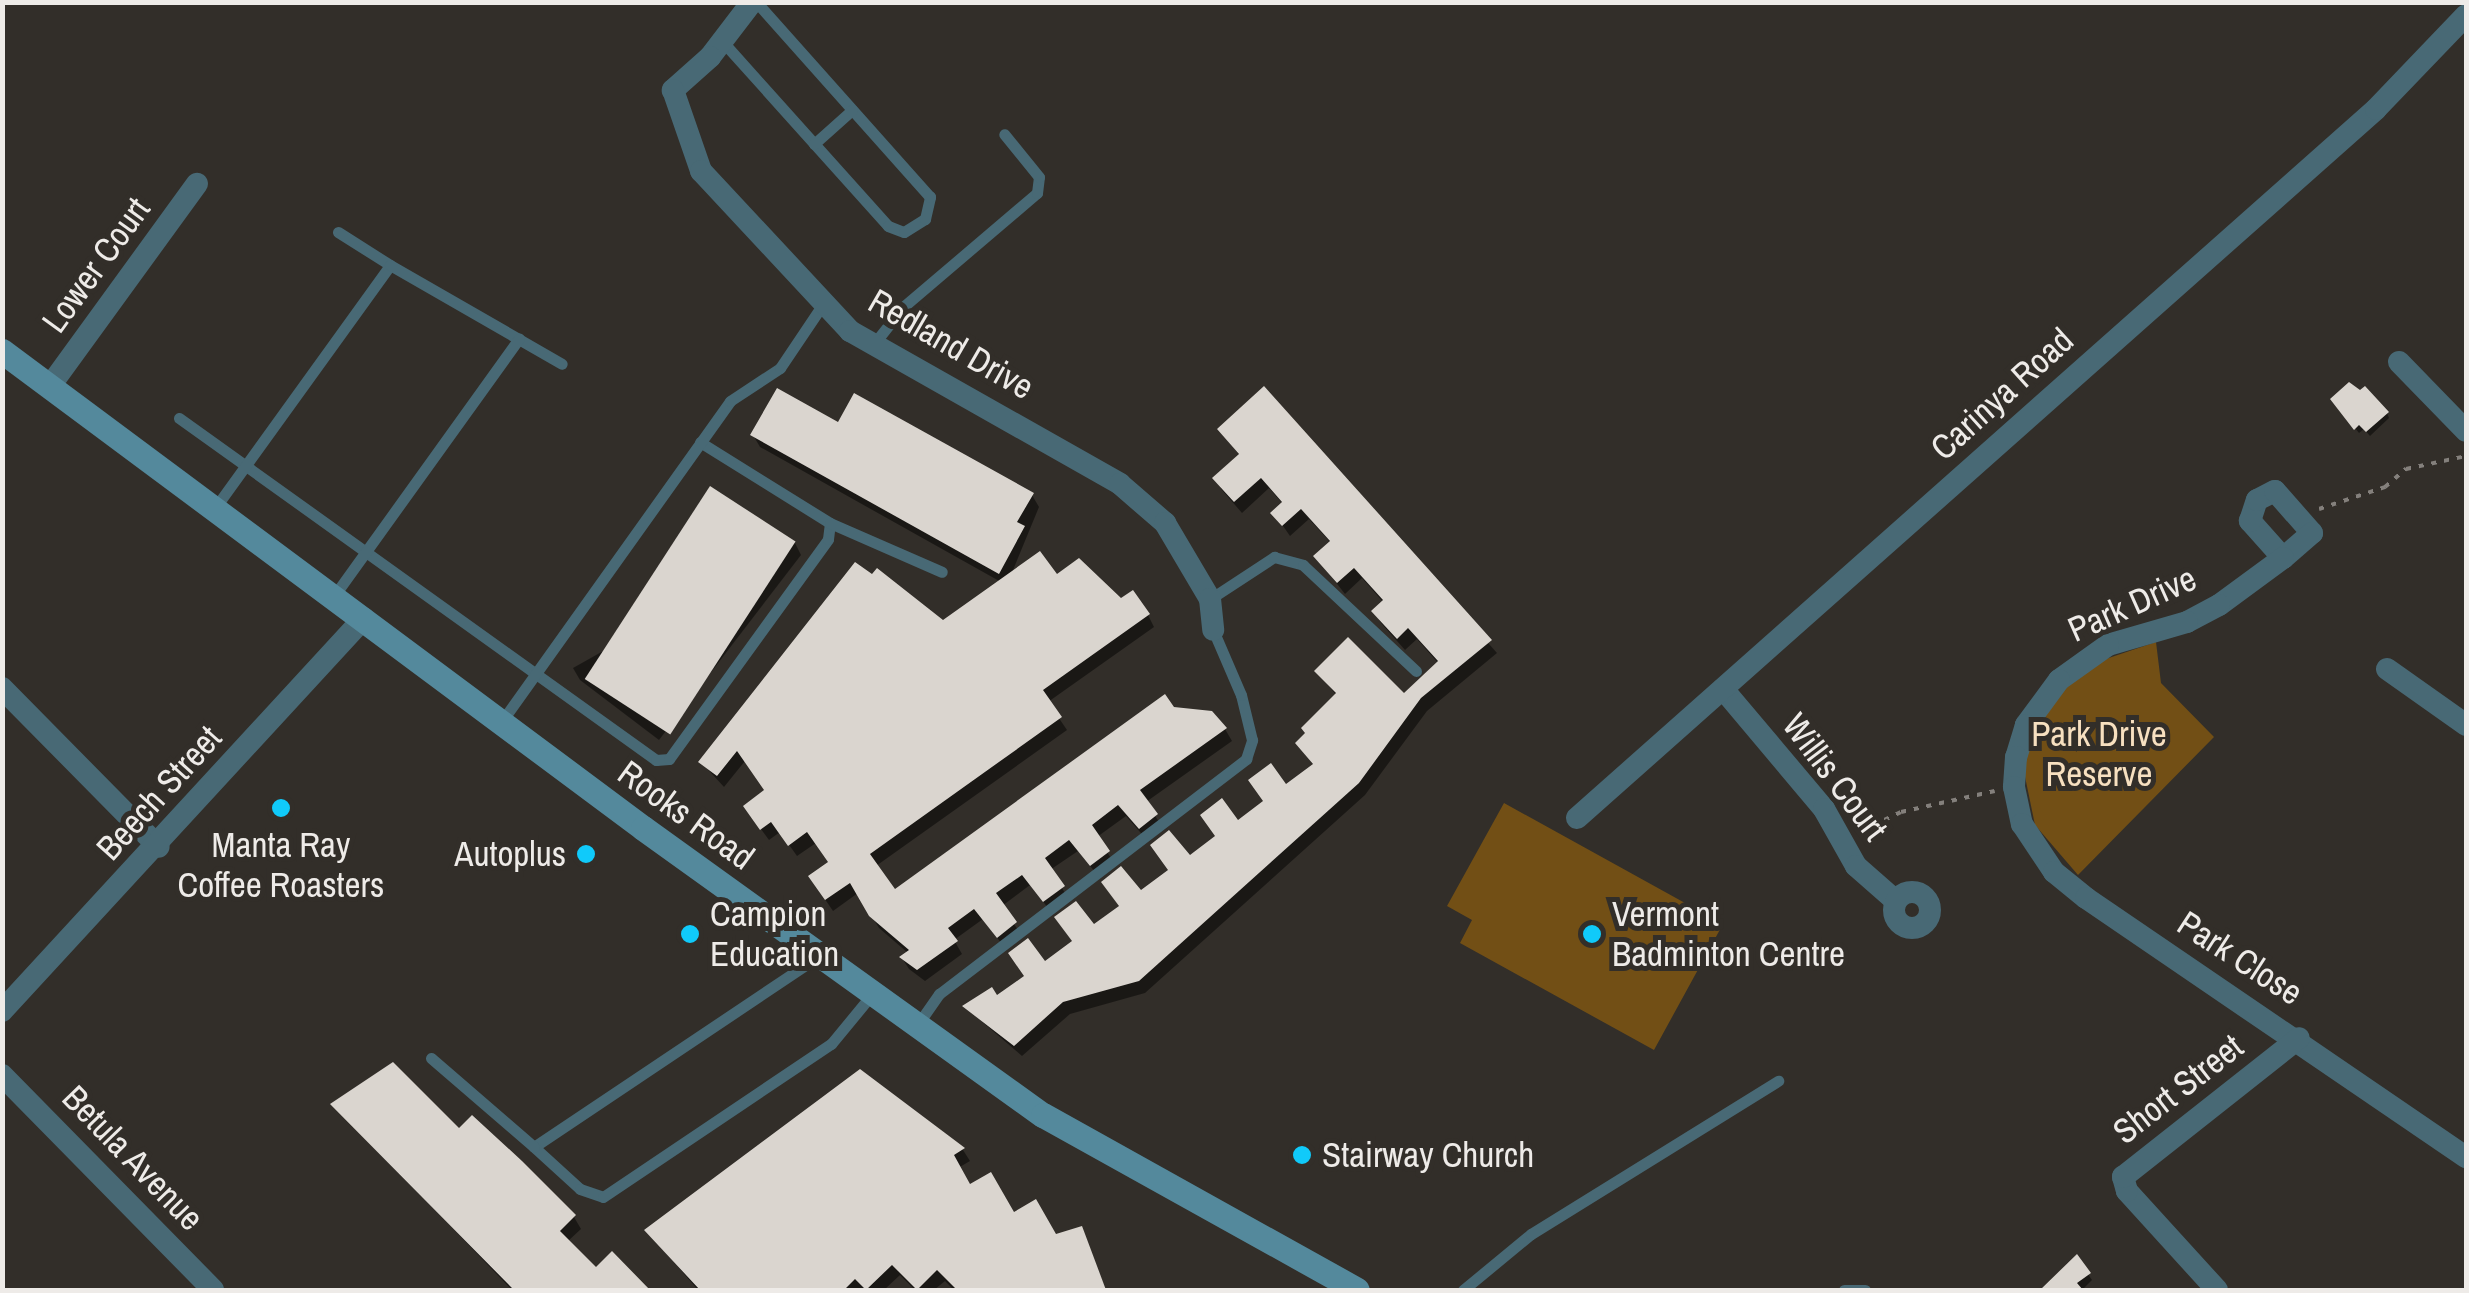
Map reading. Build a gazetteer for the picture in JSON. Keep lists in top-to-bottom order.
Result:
{
  "streets": {
    "street": [
      "Lower Court",
      "Redland Drive",
      "Carinya Road",
      "Park Drive",
      "Willis Court",
      "Beech Street",
      "Rooks Road",
      "Park Close",
      "Short Street",
      "Betula Avenue"
    ]
  },
  "crossings": [
    ["Lower Court", "Rooks Road"],
    ["Carinya Road", "Willis Court"],
    ["Park Drive", "Park Close"],
    ["Beech Street", "Rooks Road"],
    ["Park Close", "Short Street"]
  ],
  "parks": ["Park Drive Reserve"],
  "places": [
    "Manta Ray Coffee Roasters",
    "Autoplus",
    "Campion Education",
    "Vermont Badminton Centre",
    "Stairway Church"
  ]
}
